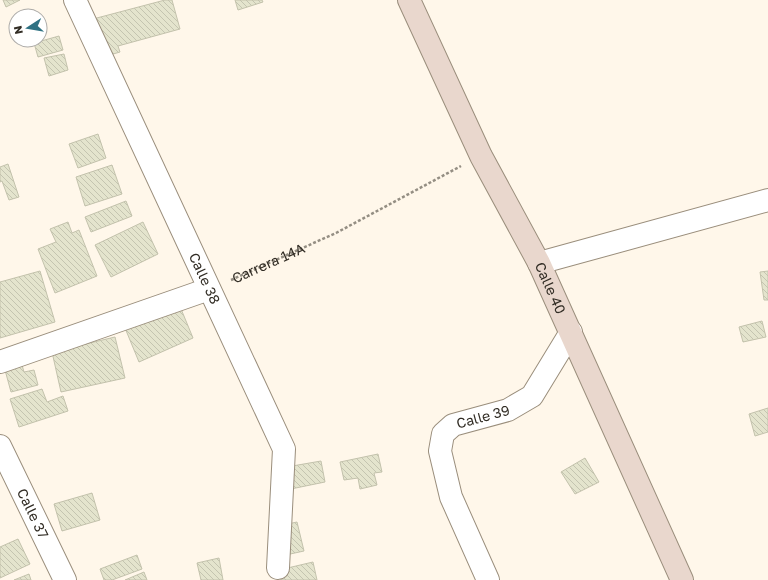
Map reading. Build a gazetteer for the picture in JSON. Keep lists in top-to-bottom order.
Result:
{
  "streets": {
    "street": [
      "Calle 38",
      "Calle 40",
      "Calle 39",
      "Calle 37"
    ],
    "path": ["Carrera 14A"]
  },
  "crossings": [
    ["Carrera 14A", "Calle 38"],
    ["Carrera 14A", "Calle 40"],
    ["Calle 40", "Calle 39"]
  ],
  "north": "left"
}
